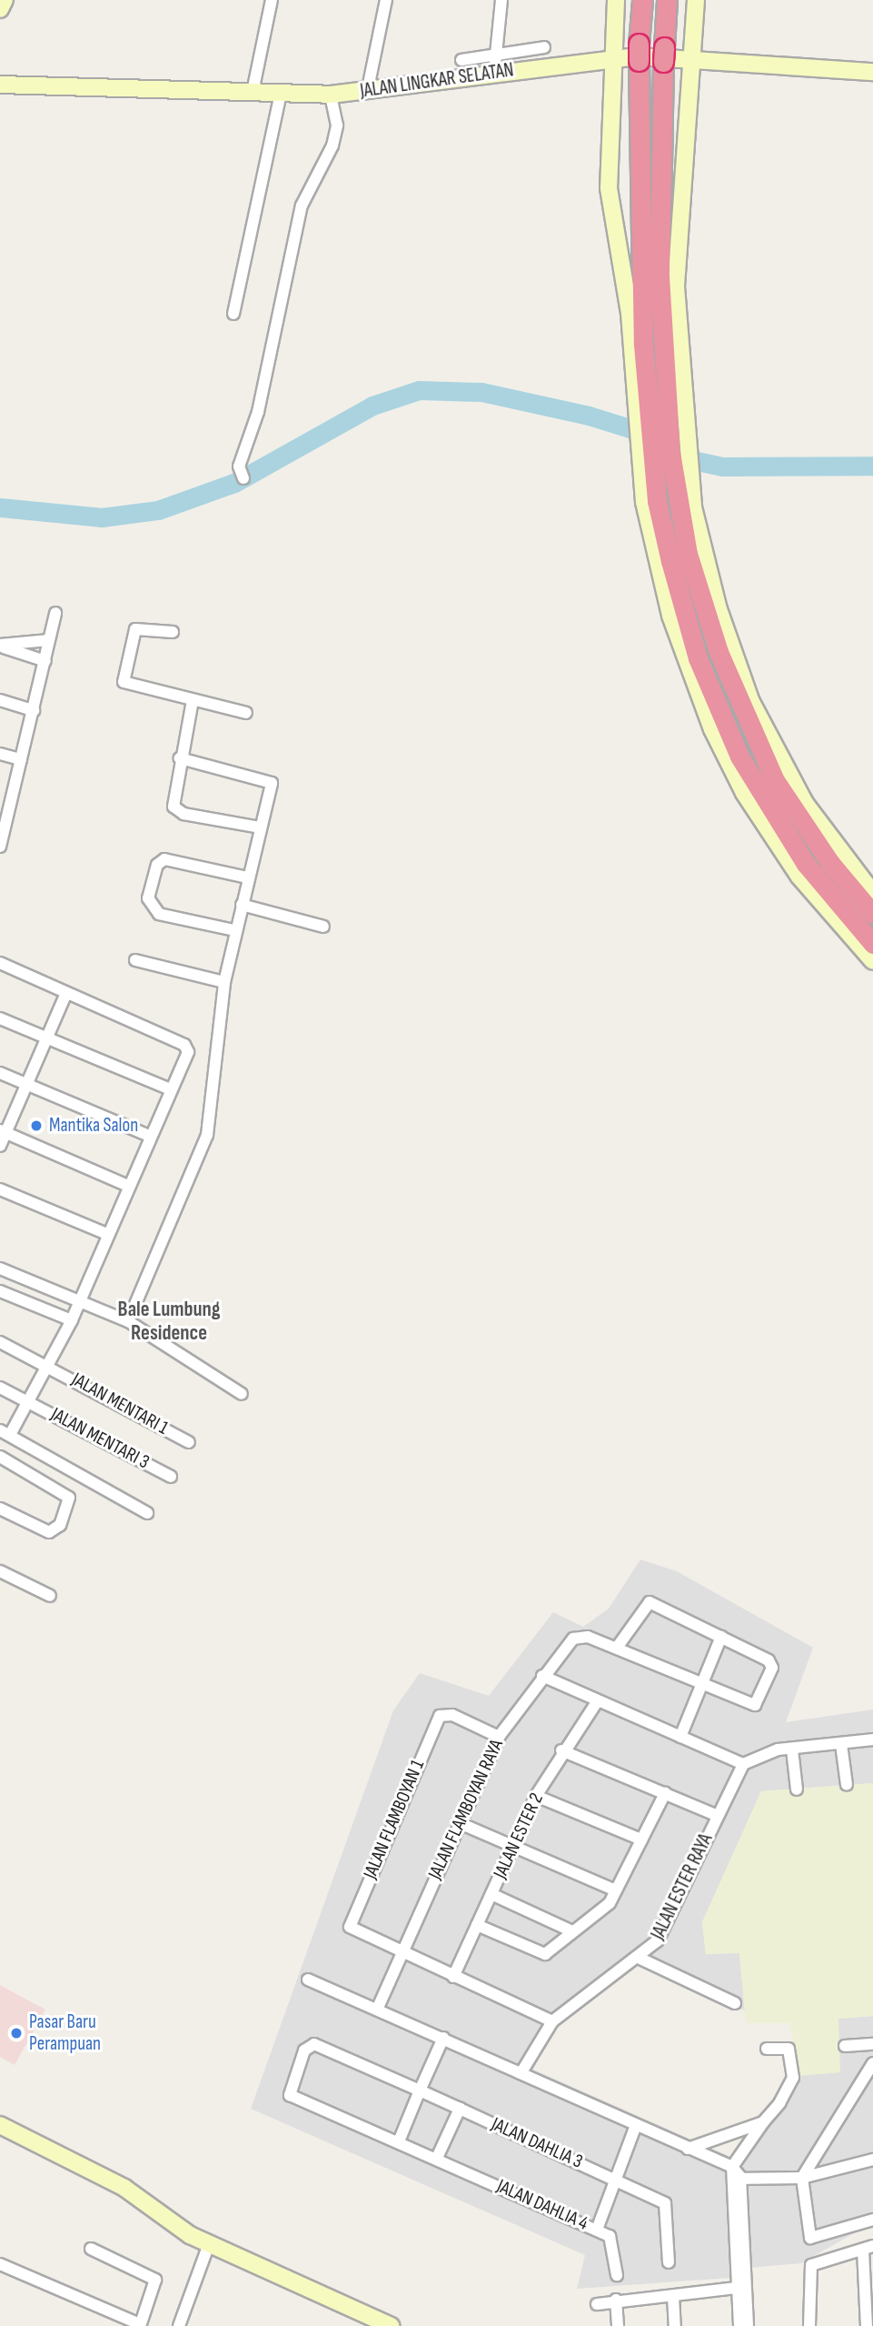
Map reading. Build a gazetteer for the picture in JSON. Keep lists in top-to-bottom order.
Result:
{
  "streets": {
    "street": [
      "JALAN LINGKAR SELATAN",
      "JALAN MENTARI 1",
      "JALAN MENTARI 3",
      "JALAN FLAMBOYAN RAYA",
      "JALAN FLAMBOYAN 1",
      "JALAN ESTER 2",
      "JALAN ESTER RAYA",
      "JALAN DAHLIA 3",
      "JALAN DAHLIA 4"
    ]
  },
  "crossings": [
    ["JALAN FLAMBOYAN RAYA", "JALAN FLAMBOYAN 1"],
    ["JALAN DAHLIA 3", "JALAN DAHLIA 4"]
  ],
  "districts": ["Bale Lumbung Residence"],
  "places": ["Mantika Salon", "Pasar Baru Perampuan"]
}
